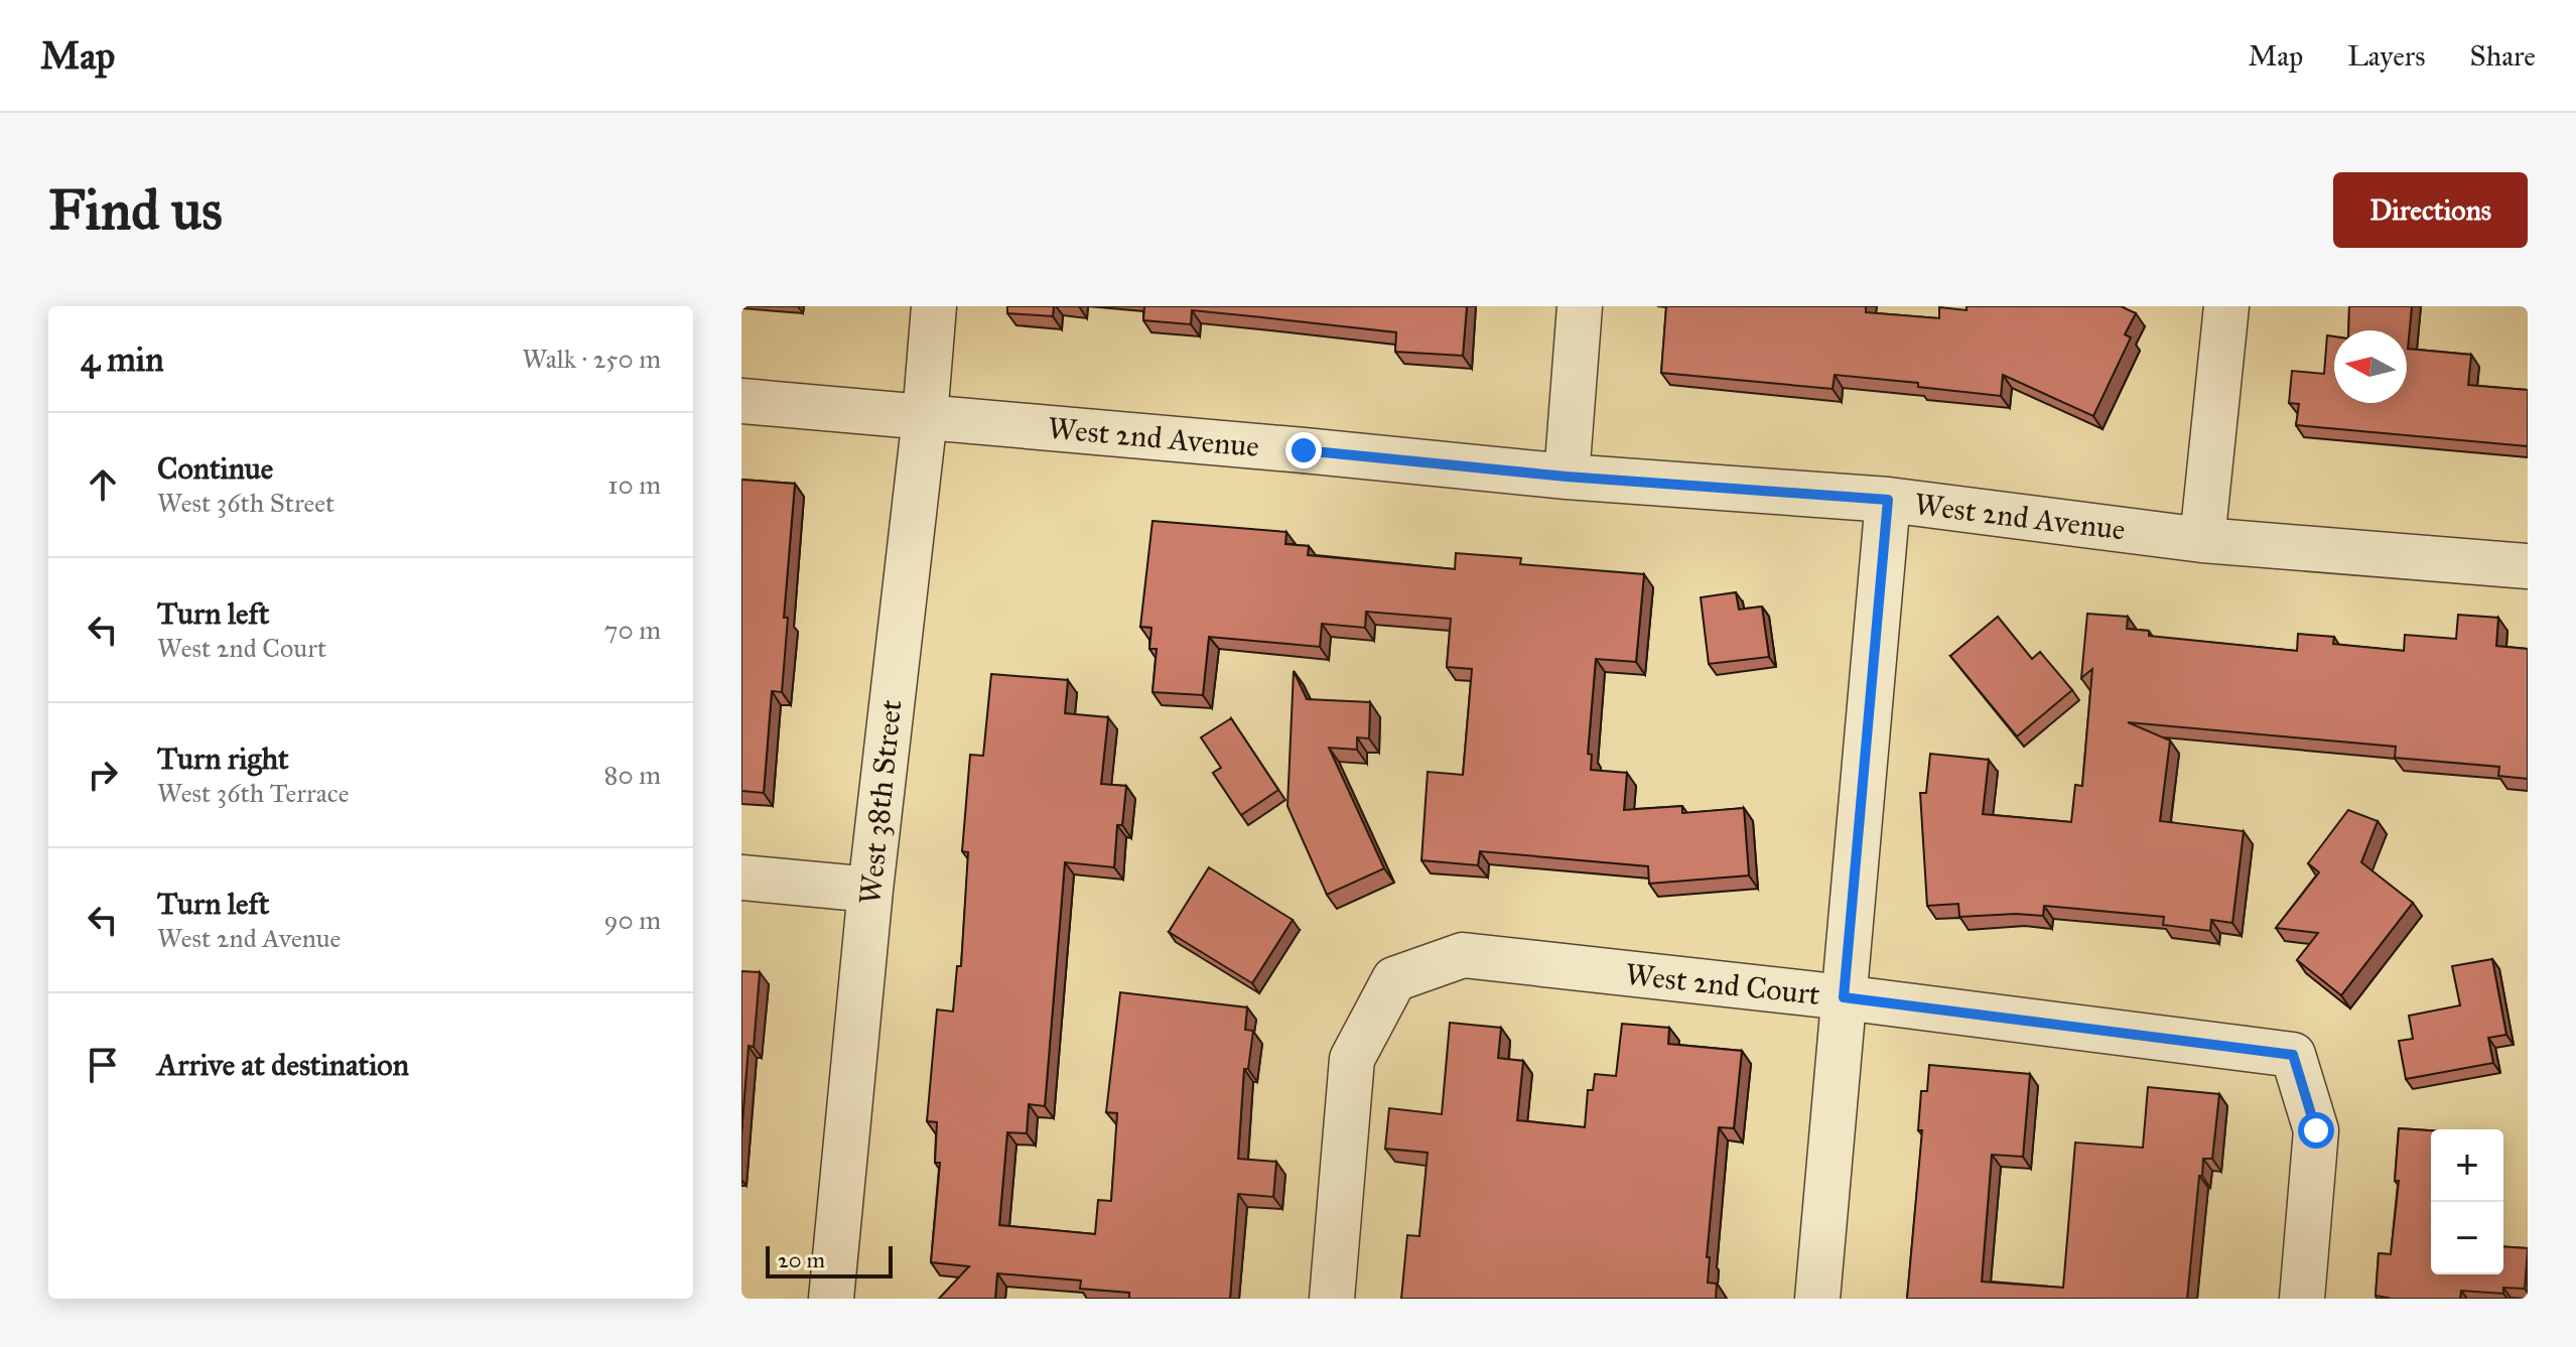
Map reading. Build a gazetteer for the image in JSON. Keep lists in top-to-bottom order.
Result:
{
  "streets": {
    "street": ["West 2nd Avenue", "West 38th Street", "West 2nd Court"]
  },
  "crossings": [
    ["West 2nd Avenue", "West 38th Street"]
  ],
  "scale_bar": "20 m",
  "north": "left",
  "page": {
    "header": "Map",
    "nav": ["Map", "Layers", "Share"],
    "buttons": "Directions",
    "title": "Find us",
    "heading": ["4 min", "Walk · 250 m"],
    "list": [
      ["Continue", "West 36th Street", "10 m"],
      ["Turn left", "West 2nd Court", "70 m"],
      ["Turn right", "West 36th Terrace", "80 m"],
      ["Turn left", "West 2nd Avenue", "90 m"],
      "Arrive at destination"
    ],
    "map_buttons": ["+", "−"],
    "scale": "20 m"
  }
}
